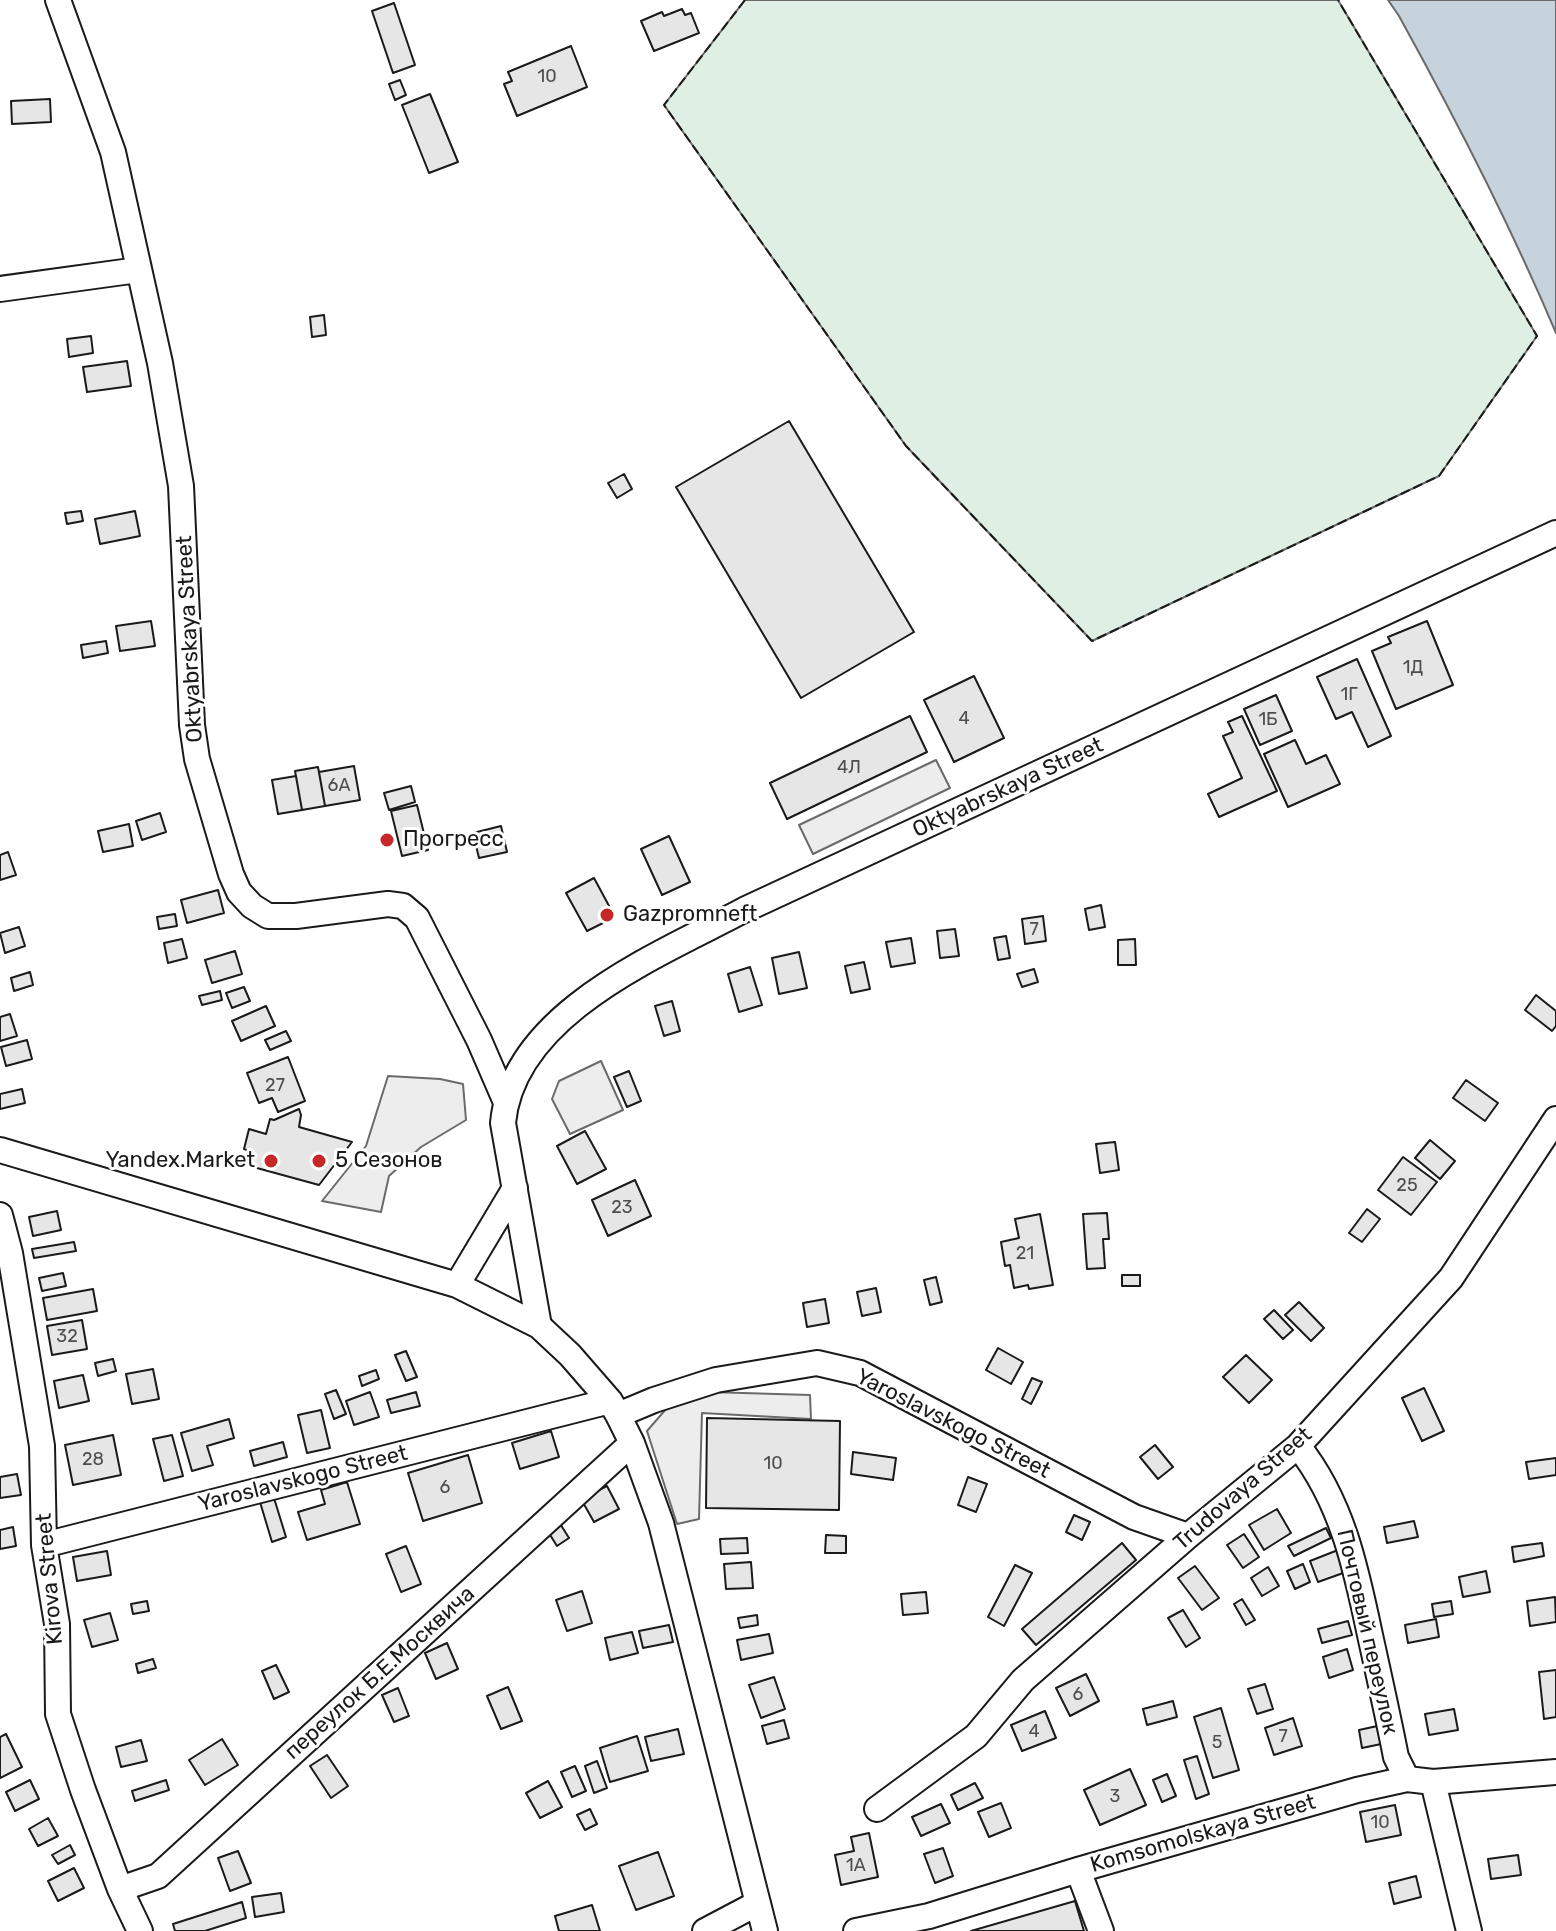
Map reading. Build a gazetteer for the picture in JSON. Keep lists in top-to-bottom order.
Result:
{
  "streets": {
    "street": [
      "Oktyabrskaya Street",
      "Yaroslavskogo Street",
      "Trudovaya Street",
      "Kirova Street",
      "Почтовый переулок",
      "переулок Б.Е.Москвича",
      "Komsomolskaya Street"
    ]
  },
  "crossings": [
    ["Yaroslavskogo Street", "Trudovaya Street"],
    ["Yaroslavskogo Street", "Kirova Street"],
    ["Trudovaya Street", "Почтовый переулок"],
    ["Kirova Street", "переулок Б.Е.Москвича"],
    ["Почтовый переулок", "Komsomolskaya Street"]
  ],
  "places": [
    "Прогресс",
    "Gazpromneft",
    "Yandex.Market",
    "5 Сезонов"
  ],
  "house_numbers": [
    "10",
    "1Д",
    "1Г",
    "4",
    "1Б",
    "4Л",
    "6А",
    "7",
    "27",
    "25",
    "23",
    "21",
    "32",
    "28",
    "10",
    "6",
    "6",
    "4",
    "7",
    "5",
    "3",
    "10",
    "1А"
  ]
}
